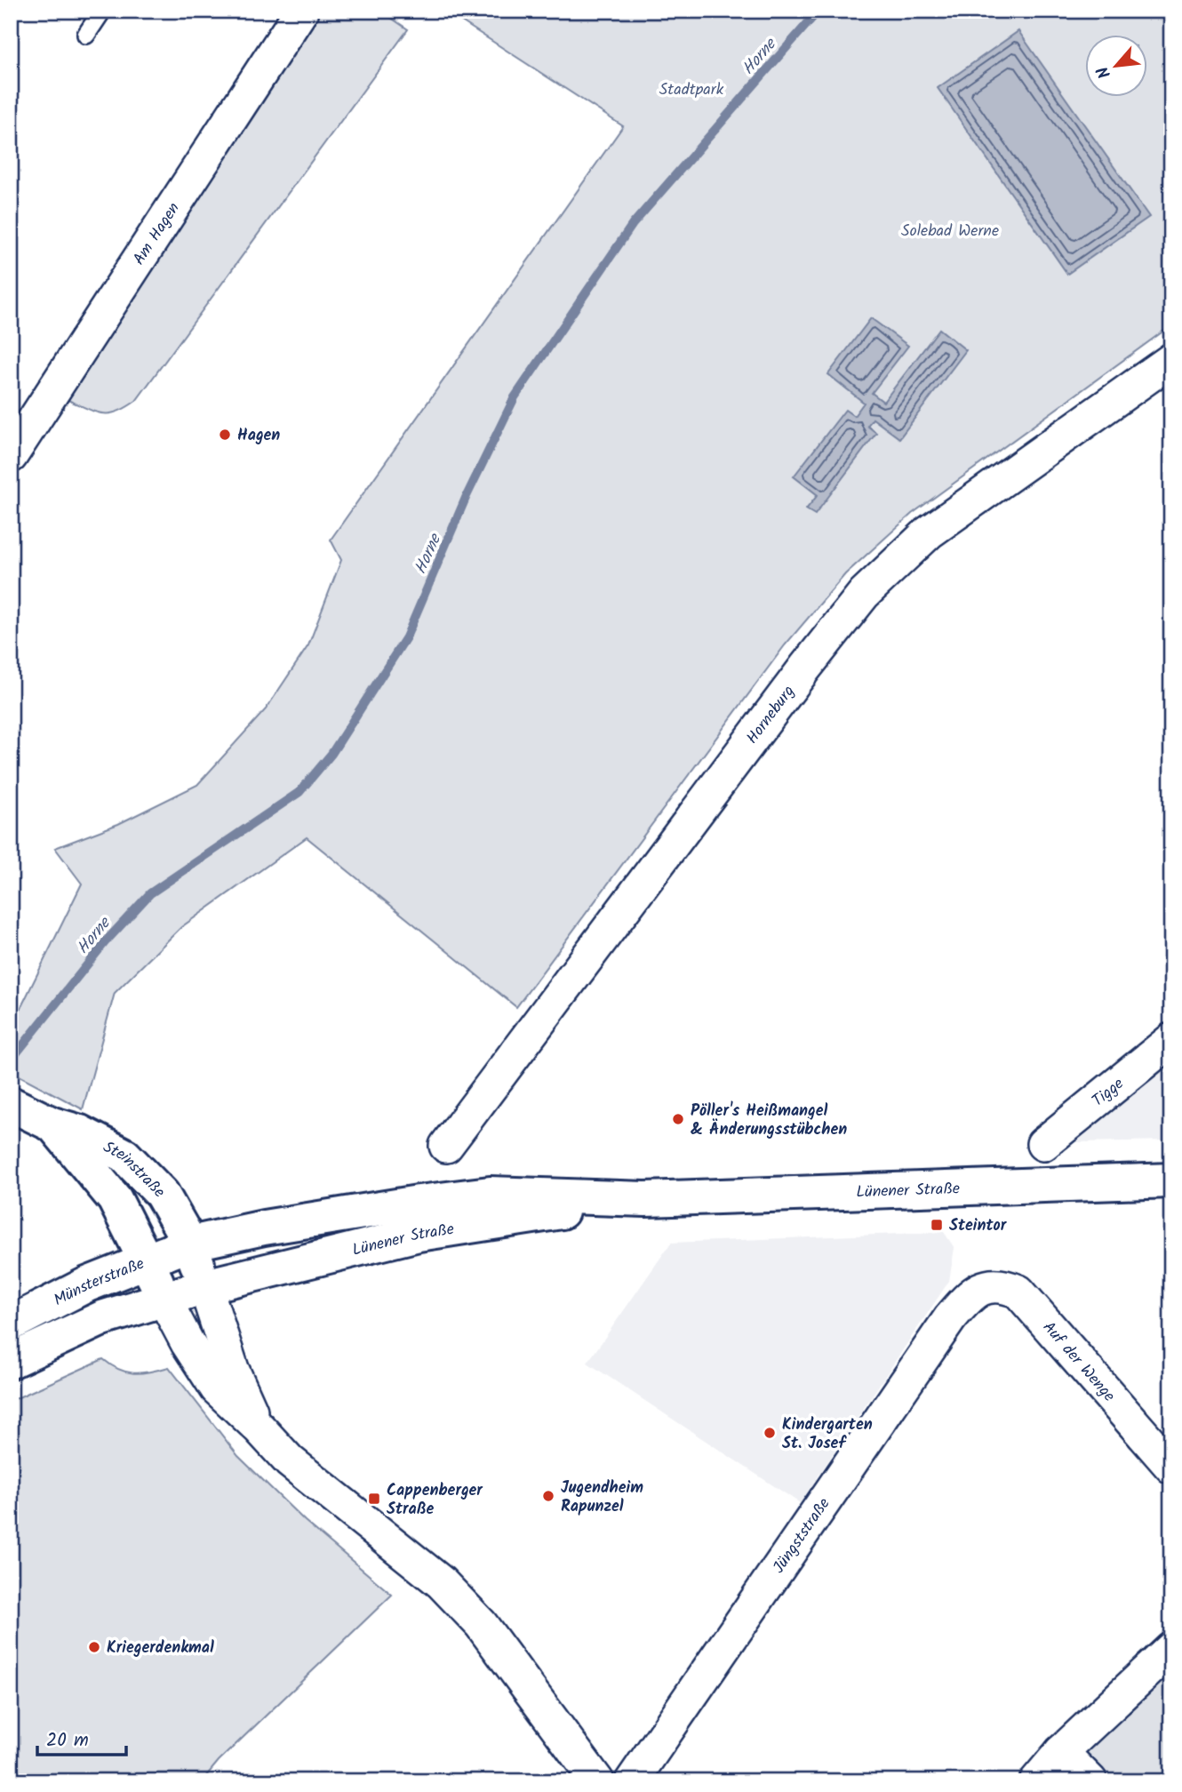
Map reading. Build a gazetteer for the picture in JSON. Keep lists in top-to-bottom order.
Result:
{
  "streets": {
    "main road": ["Steinstraße", "Lünener Straße", "Münsterstraße"],
    "street": [
      "Am Hagen",
      "Horneburg",
      "Tigge",
      "Auf der Wenge",
      "Jüngststraße"
    ]
  },
  "crossings": [
    ["Steinstraße", "Lünener Straße"],
    ["Steinstraße", "Münsterstraße"],
    ["Lünener Straße", "Münsterstraße"],
    ["Auf der Wenge", "Jüngststraße"]
  ],
  "water": ["Horne"],
  "parks": ["Stadtpark", "Solebad Werne"],
  "places": {
    "other": [
      "Hagen",
      "Pöller's Heißmangel & Änderungsstübchen",
      "Kindergarten St. Josef",
      "Jugendheim Rapunzel",
      "Kriegerdenkmal"
    ],
    "transit": ["Steintor", "Cappenberger Straße"]
  },
  "scale_bar": "20 m",
  "north": "bottom left"
}
